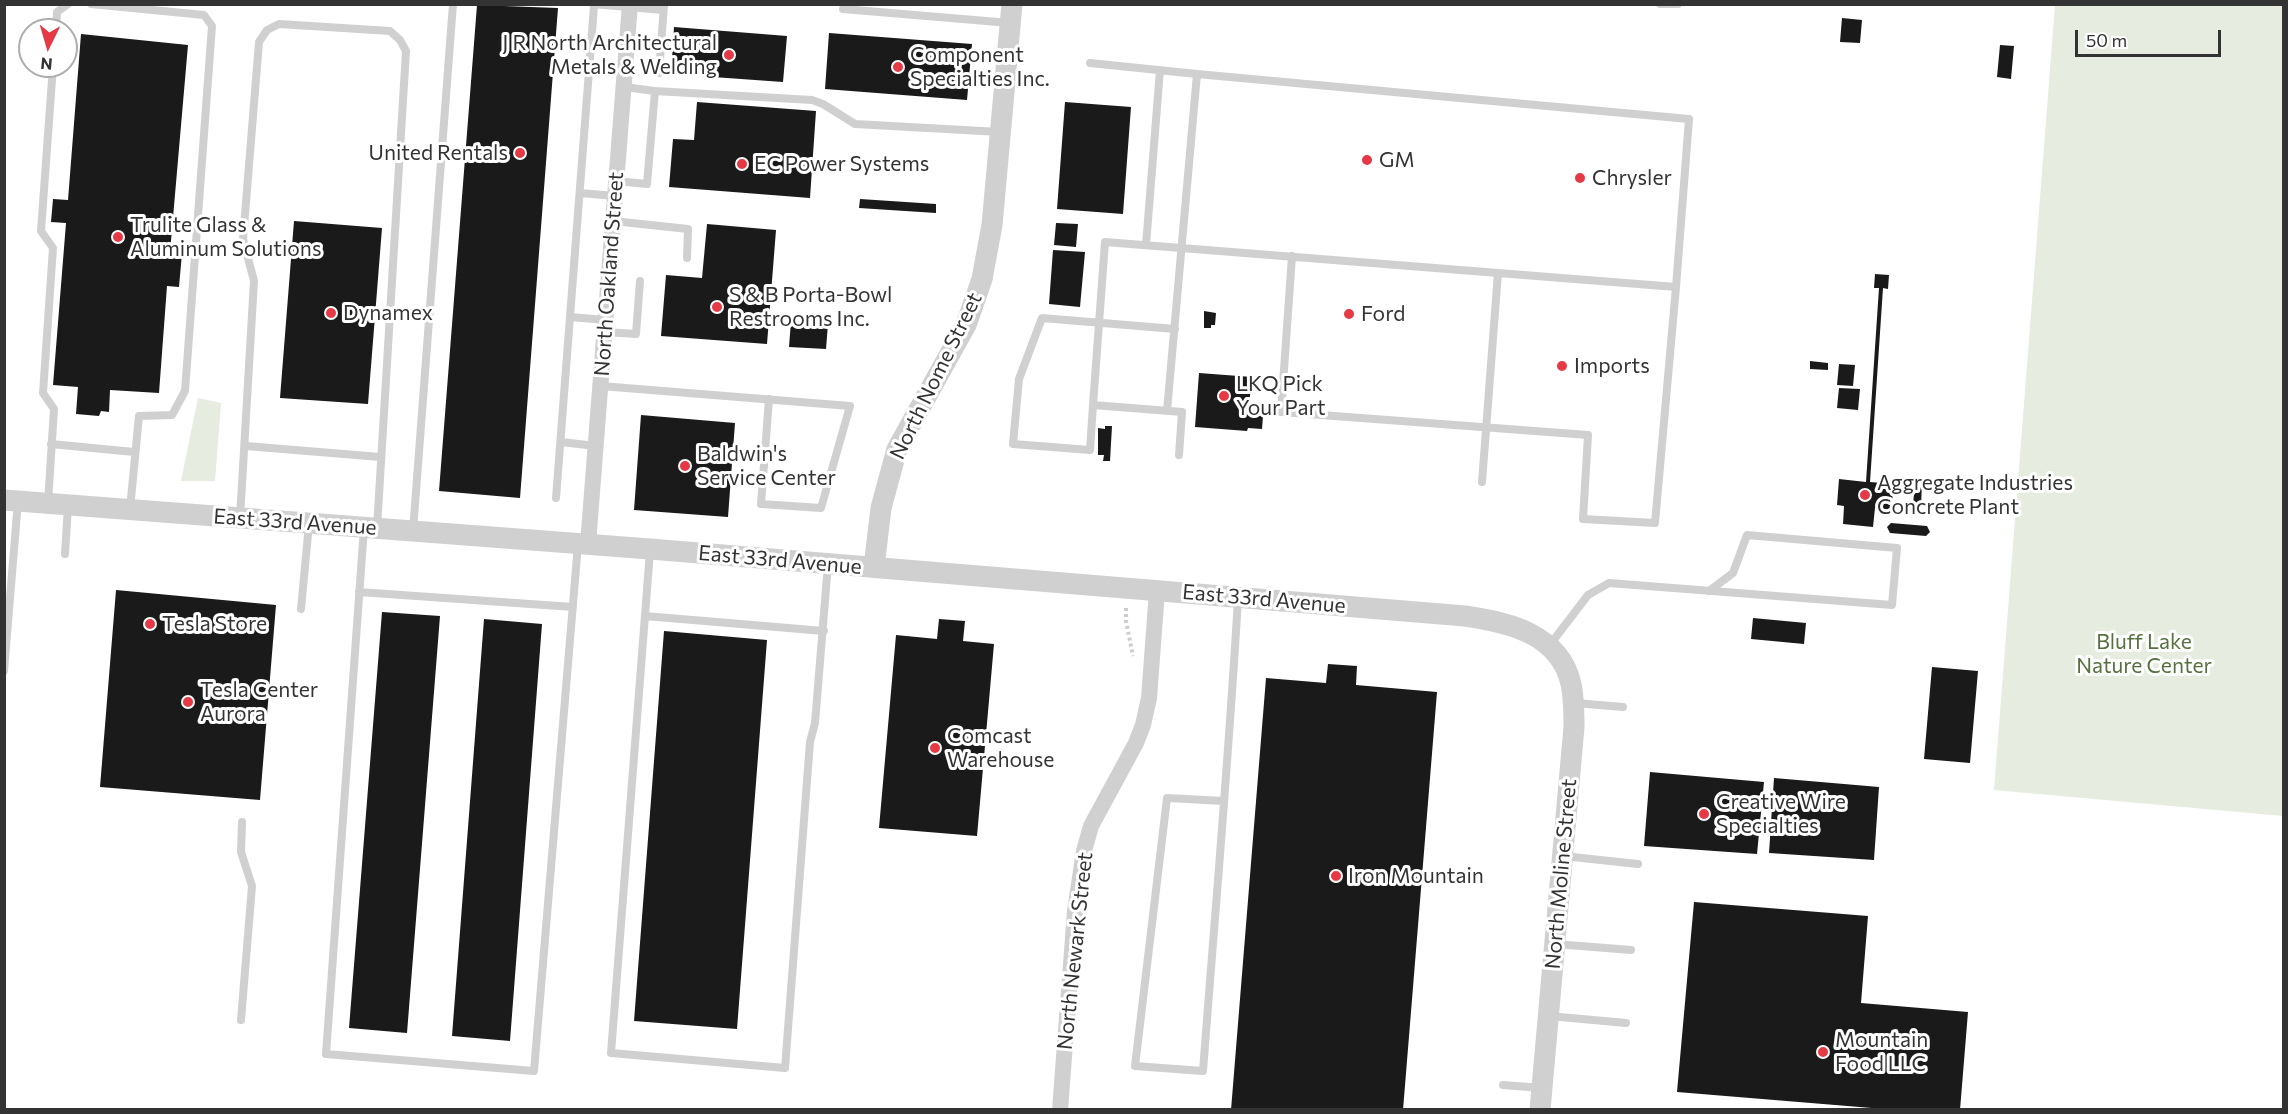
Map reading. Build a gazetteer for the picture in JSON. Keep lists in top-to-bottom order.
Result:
{
  "streets": {
    "street": [
      "North Oakland Street",
      "North Nome Street",
      "East 33rd Avenue",
      "North Moline Street",
      "North Newark Street"
    ]
  },
  "crossings": [
    ["North Oakland Street", "East 33rd Avenue"],
    ["North Nome Street", "East 33rd Avenue"],
    ["East 33rd Avenue", "North Moline Street"],
    ["East 33rd Avenue", "North Newark Street"]
  ],
  "parks": ["Bluff Lake Nature Center"],
  "places": [
    "J R North Architectural Metals & Welding",
    "Component Specialties Inc.",
    "United Rentals",
    "GM",
    "EC Power Systems",
    "Chrysler",
    "Trulite Glass & Aluminum Solutions",
    "S & B Porta-Bowl Restrooms Inc.",
    "Dynamex",
    "Ford",
    "Imports",
    "LKQ Pick Your Part",
    "Baldwin's Service Center",
    "Aggregate Industries Concrete Plant",
    "Tesla Store",
    "Tesla Center Aurora",
    "Comcast Warehouse",
    "Creative Wire Specialties",
    "Iron Mountain",
    "Mountain Food LLC"
  ],
  "scale_bar": "50 m",
  "north": "bottom"
}
